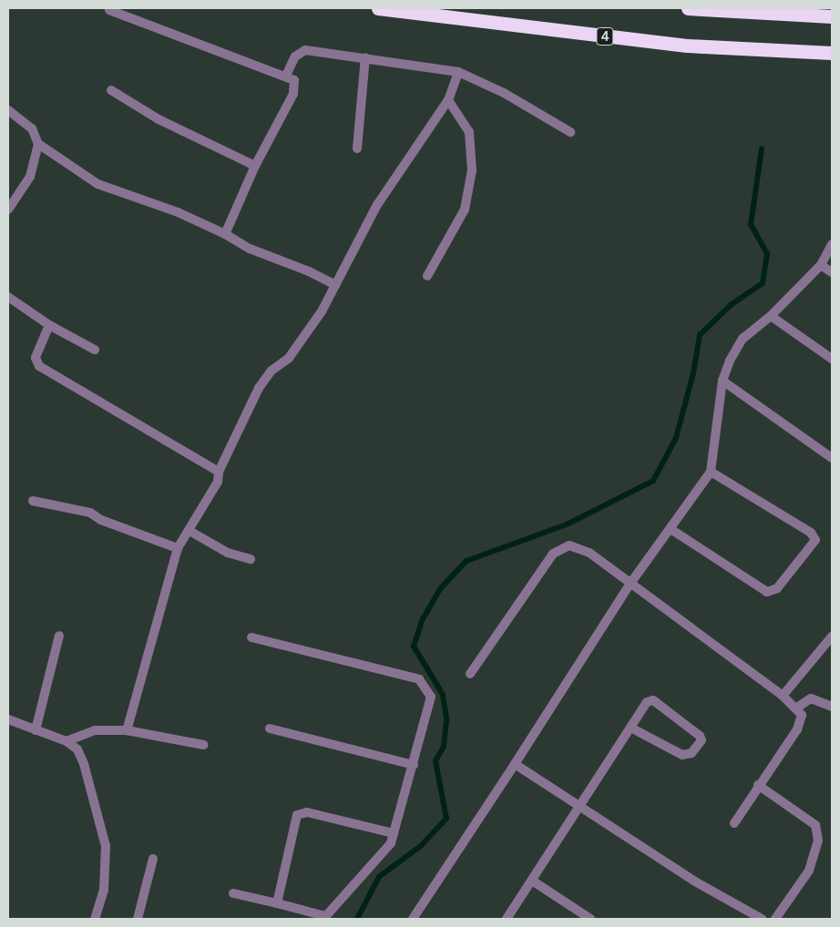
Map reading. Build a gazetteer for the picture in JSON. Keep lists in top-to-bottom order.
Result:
{
  "streets": {
    "highway": ["4"]
  }
}
